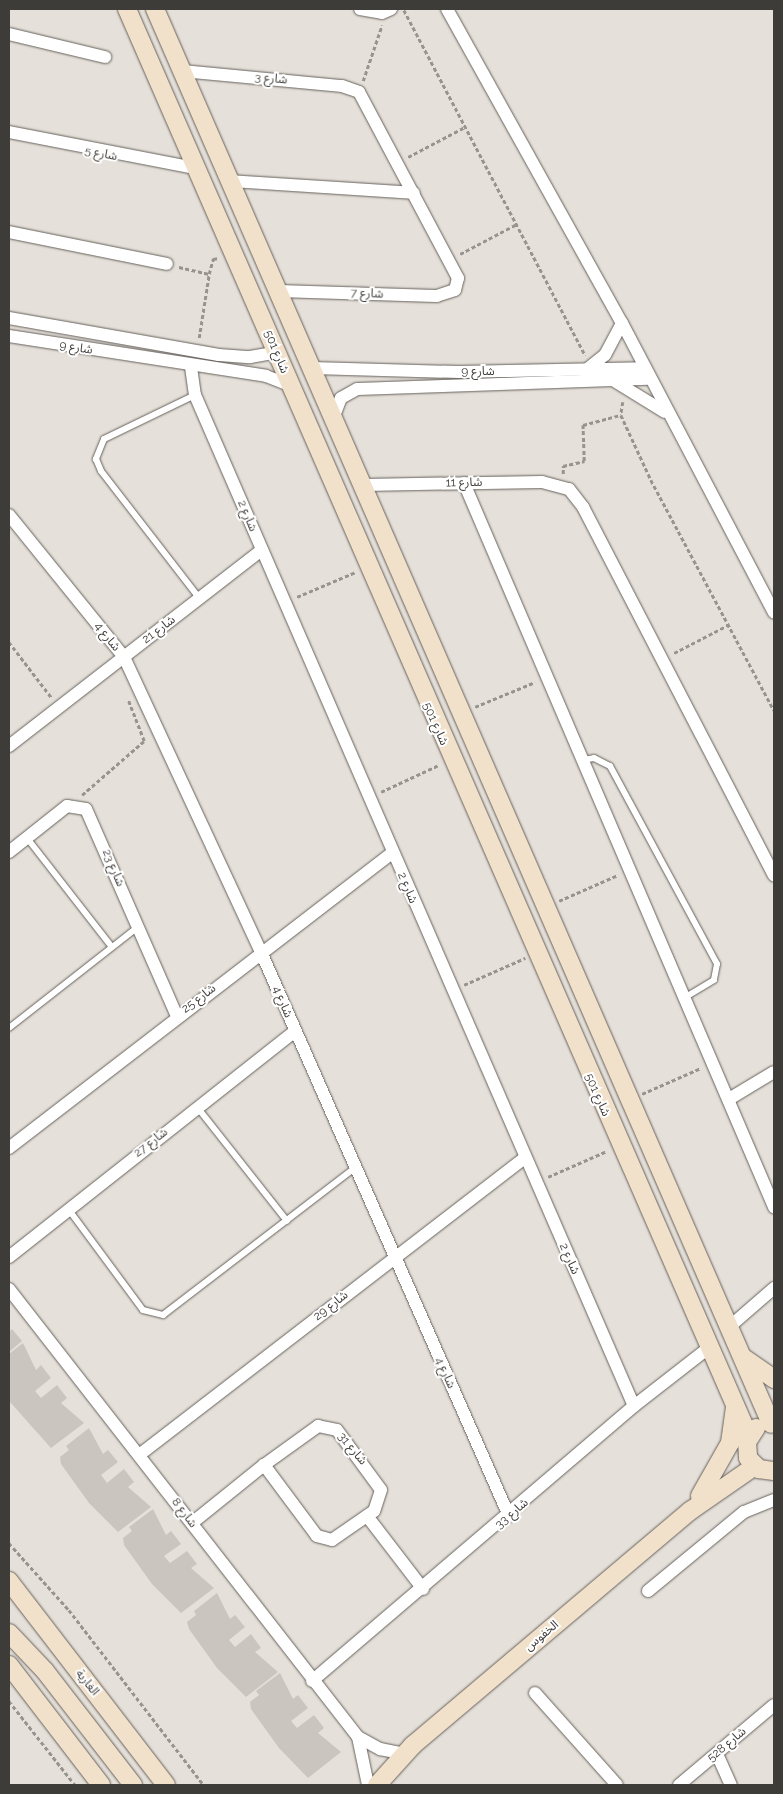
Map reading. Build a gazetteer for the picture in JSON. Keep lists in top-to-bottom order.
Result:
{
  "streets": {
    "street": [
      "شارع 3",
      "شارع 5",
      "شارع 7",
      "شارع 9",
      "شارع 501",
      "شارع 11",
      "شارع 2",
      "شارع 21",
      "شارع 4",
      "شارع 23",
      "شارع 25",
      "شارع 27",
      "شارع 29",
      "شارع 31",
      "شارع 8",
      "شارع 33",
      "الخفوس",
      "الغارية",
      "شارع 528"
    ]
  },
  "crossings": [
    ["شارع 3", "شارع 501"],
    ["شارع 5", "شارع 501"],
    ["شارع 7", "شارع 501"],
    ["شارع 9", "شارع 501"],
    ["شارع 9", "شارع 2"],
    ["شارع 501", "شارع 11"],
    ["شارع 501", "شارع 33"],
    ["شارع 501", "الخفوس"],
    ["شارع 2", "شارع 21"],
    ["شارع 2", "شارع 25"],
    ["شارع 2", "شارع 29"],
    ["شارع 2", "شارع 33"],
    ["شارع 21", "شارع 4"],
    ["شارع 4", "شارع 25"],
    ["شارع 4", "شارع 27"],
    ["شارع 4", "شارع 29"],
    ["شارع 4", "شارع 33"],
    ["شارع 23", "شارع 25"],
    ["شارع 29", "شارع 8"],
    ["شارع 31", "شارع 8"],
    ["شارع 8", "شارع 33"],
    ["شارع 8", "الخفوس"]
  ]
}
